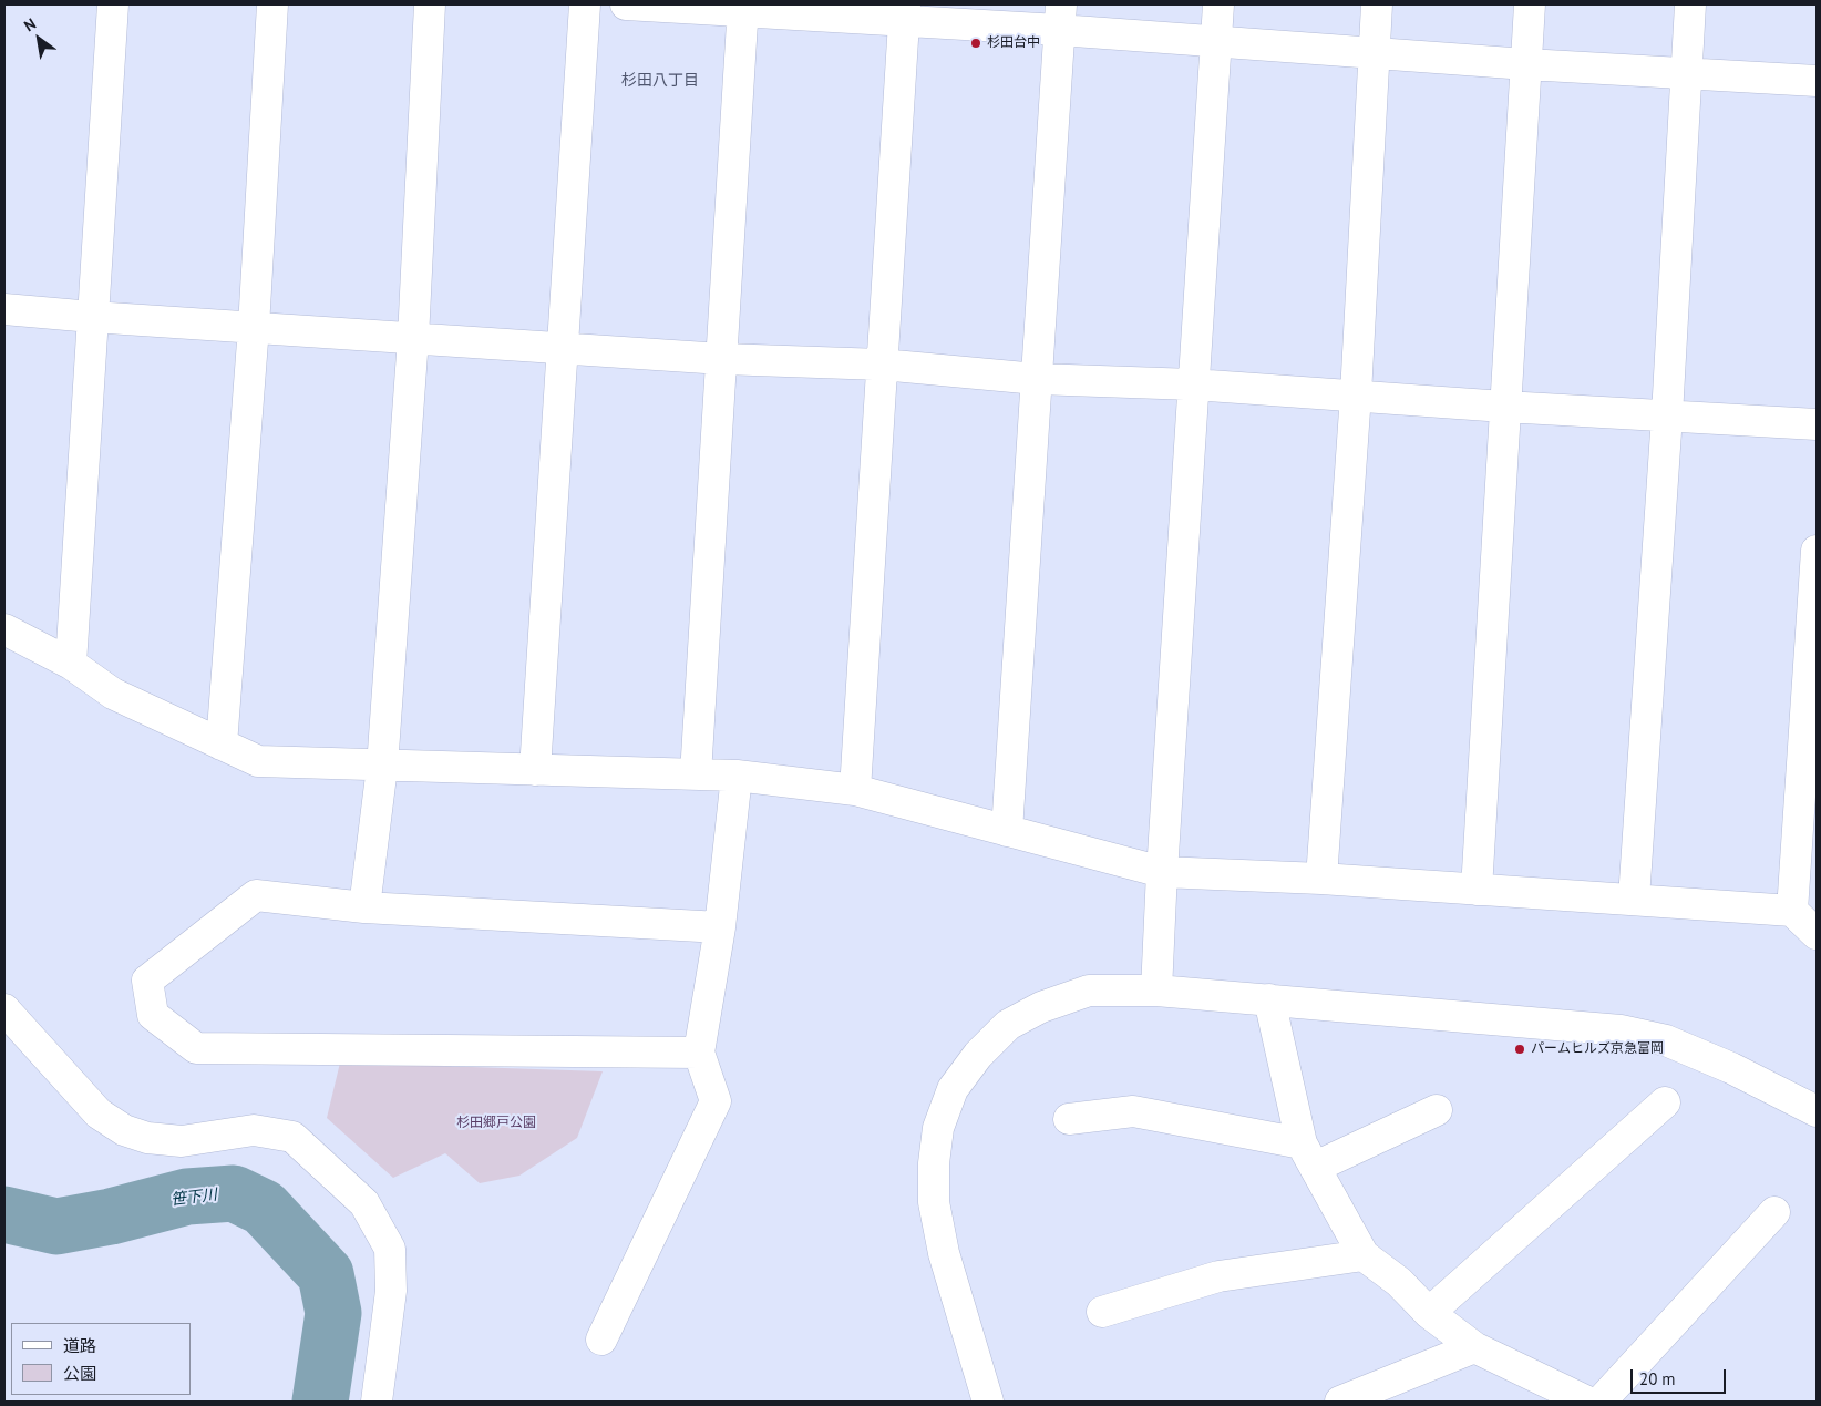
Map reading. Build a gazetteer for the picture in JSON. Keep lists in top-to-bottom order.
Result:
{
  "districts": ["杉田八丁目"],
  "water": ["笹下川"],
  "parks": ["杉田郷戸公園"],
  "places": ["杉田台中", "パームヒルズ京急富岡"],
  "legend": ["道路", "公園"],
  "scale_bar": "20 m",
  "north": "top left"
}
